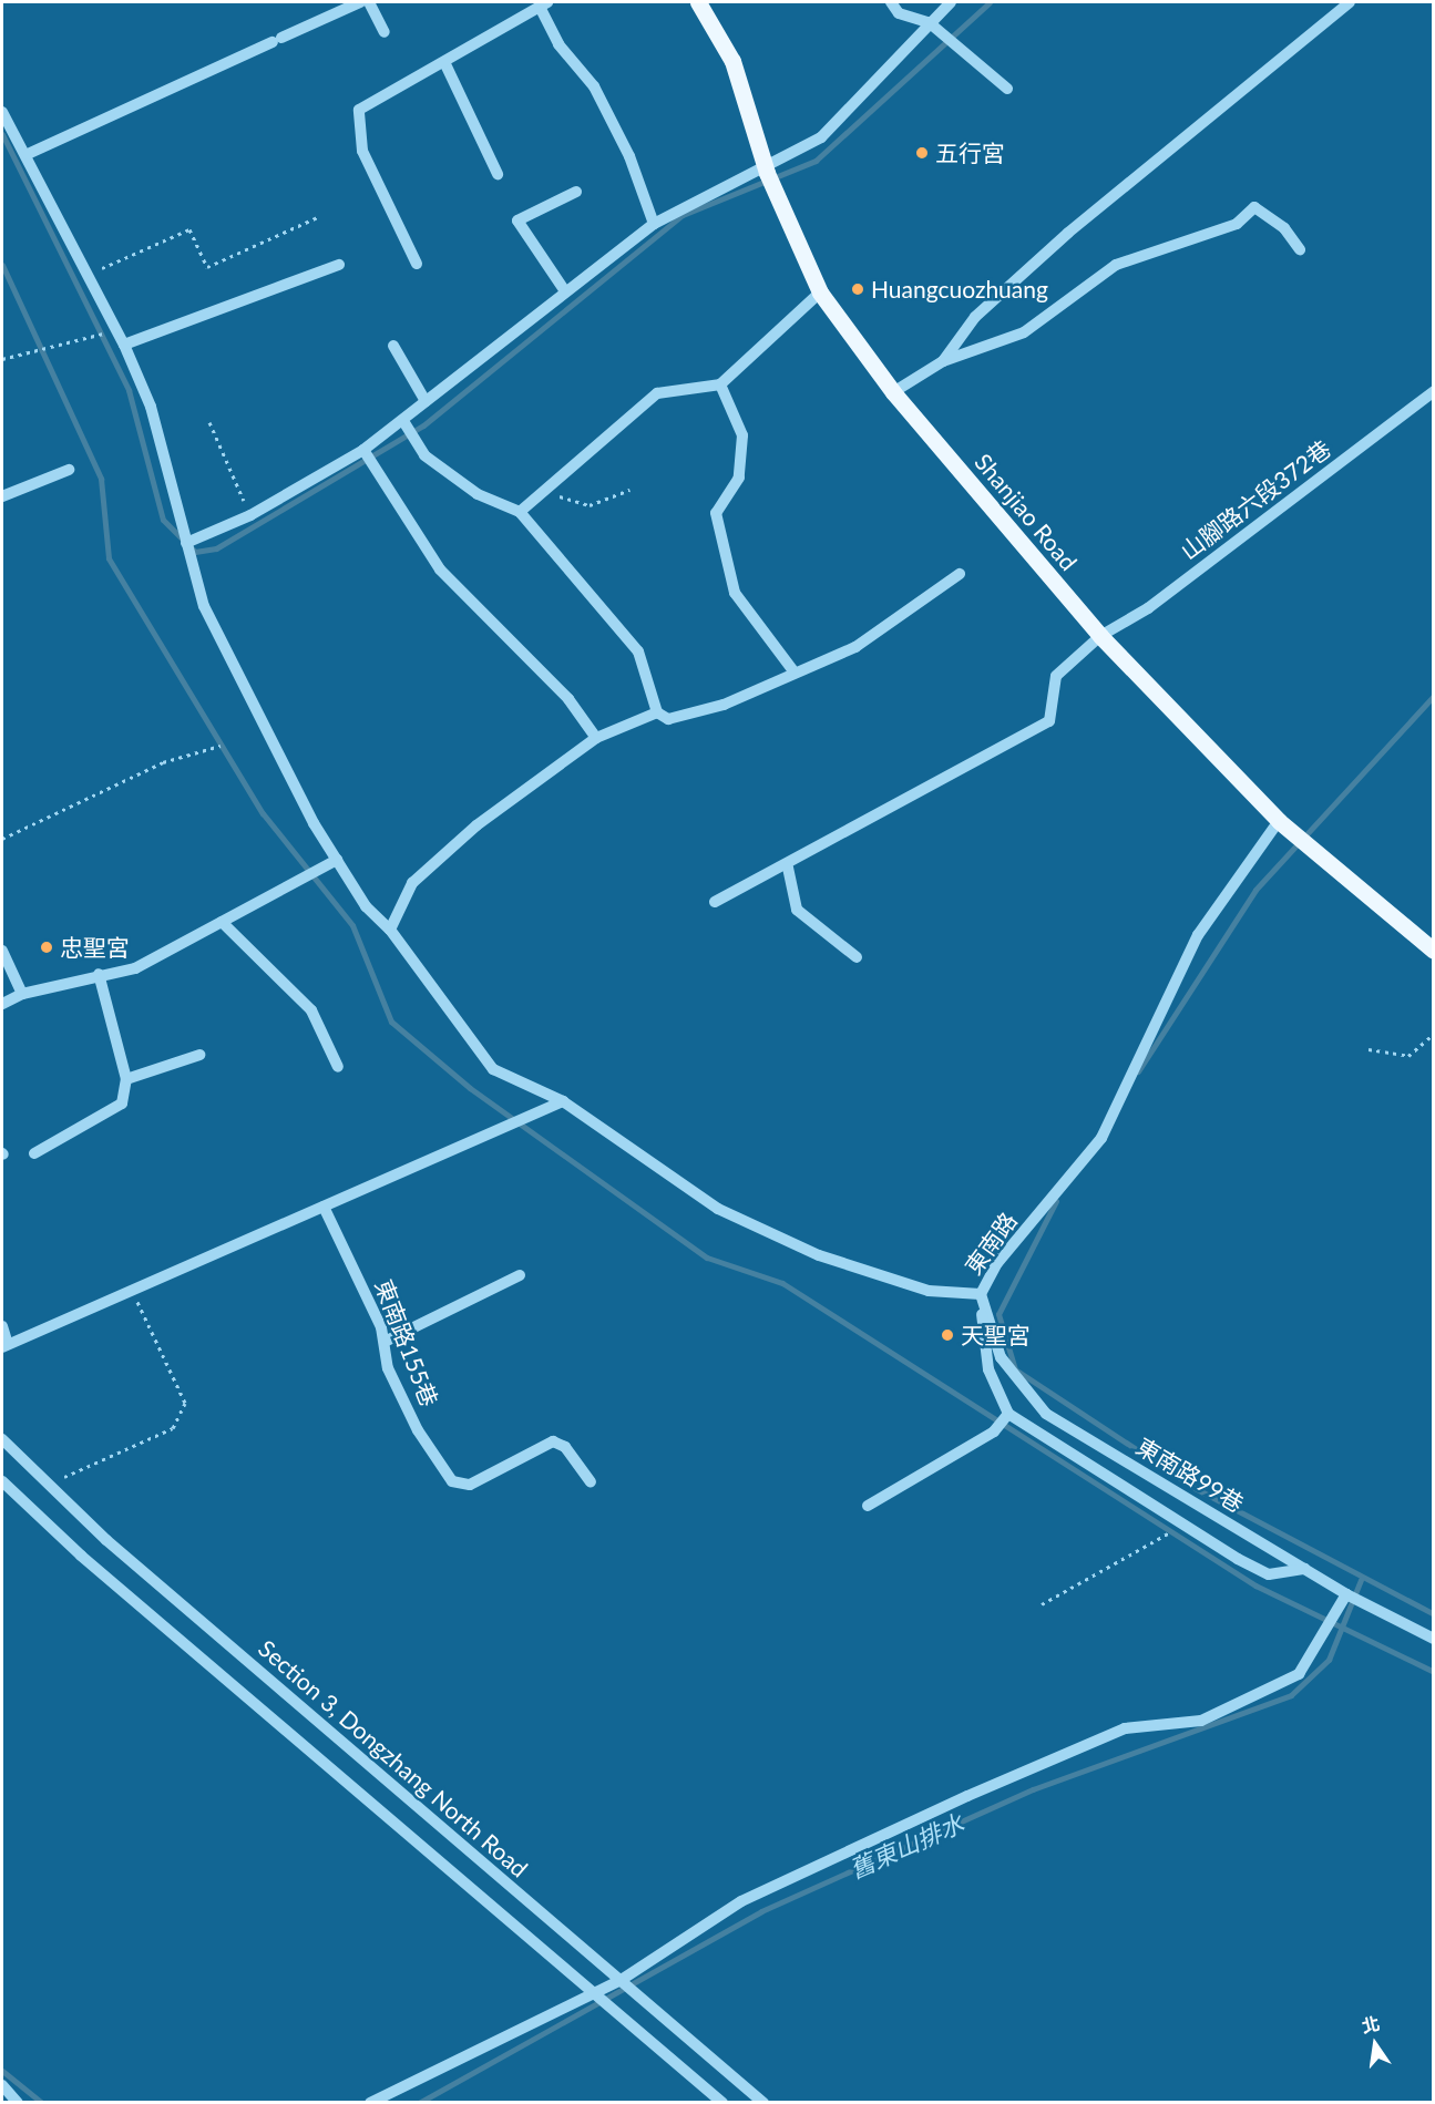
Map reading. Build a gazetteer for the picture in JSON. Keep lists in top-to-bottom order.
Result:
{
  "streets": {
    "main road": ["Shanjiao Road"],
    "street": [
      "山腳路六段372巷",
      "東南路",
      "東南路155巷",
      "東南路99巷",
      "Section 3, Dongzhang North Road"
    ]
  },
  "crossings": [
    ["山腳路六段372巷", "Shanjiao Road"],
    ["Shanjiao Road", "東南路"],
    ["東南路", "東南路99巷"]
  ],
  "water": ["舊東山排水"],
  "places": [
    "五行宮",
    "Huangcuozhuang",
    "忠聖宮",
    "天聖宮"
  ],
  "north": "top"
}
